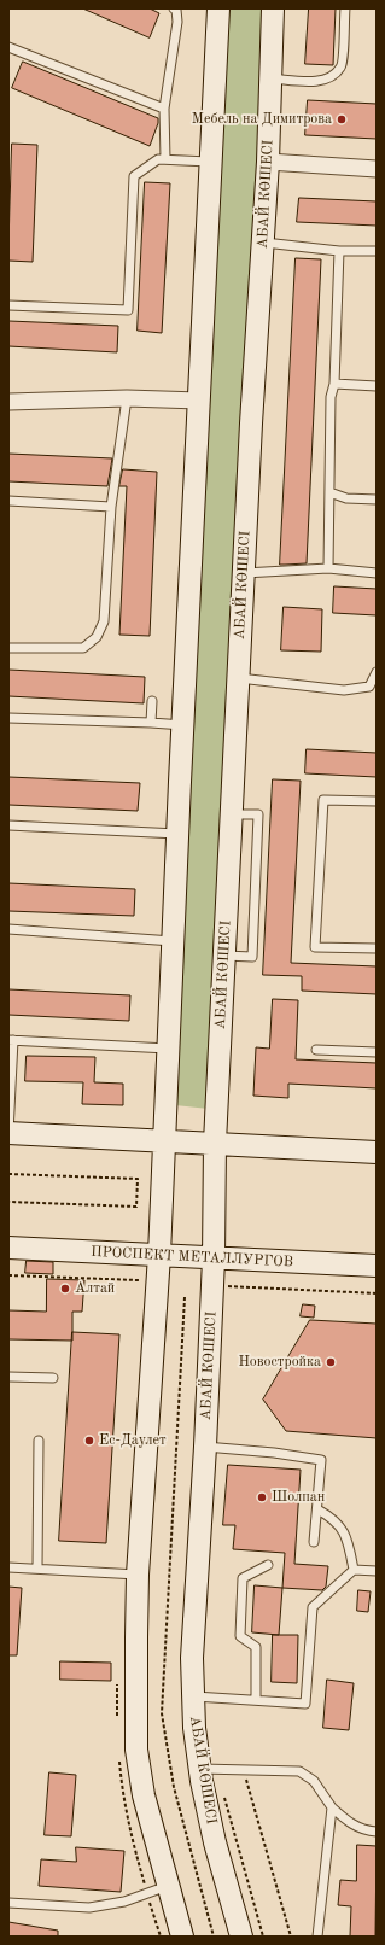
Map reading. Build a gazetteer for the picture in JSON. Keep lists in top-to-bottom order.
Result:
{
  "streets": {
    "street": ["АБАЙ КӨШЕСІ", "ПРОСПЕКТ МЕТАЛЛУРГОВ"]
  },
  "crossings": [
    ["АБАЙ КӨШЕСІ", "ПРОСПЕКТ МЕТАЛЛУРГОВ"]
  ],
  "places": [
    "Мебель на Димитрова",
    "Алтай",
    "Новостройка",
    "Ес-Даулет",
    "Шолпан"
  ]
}
